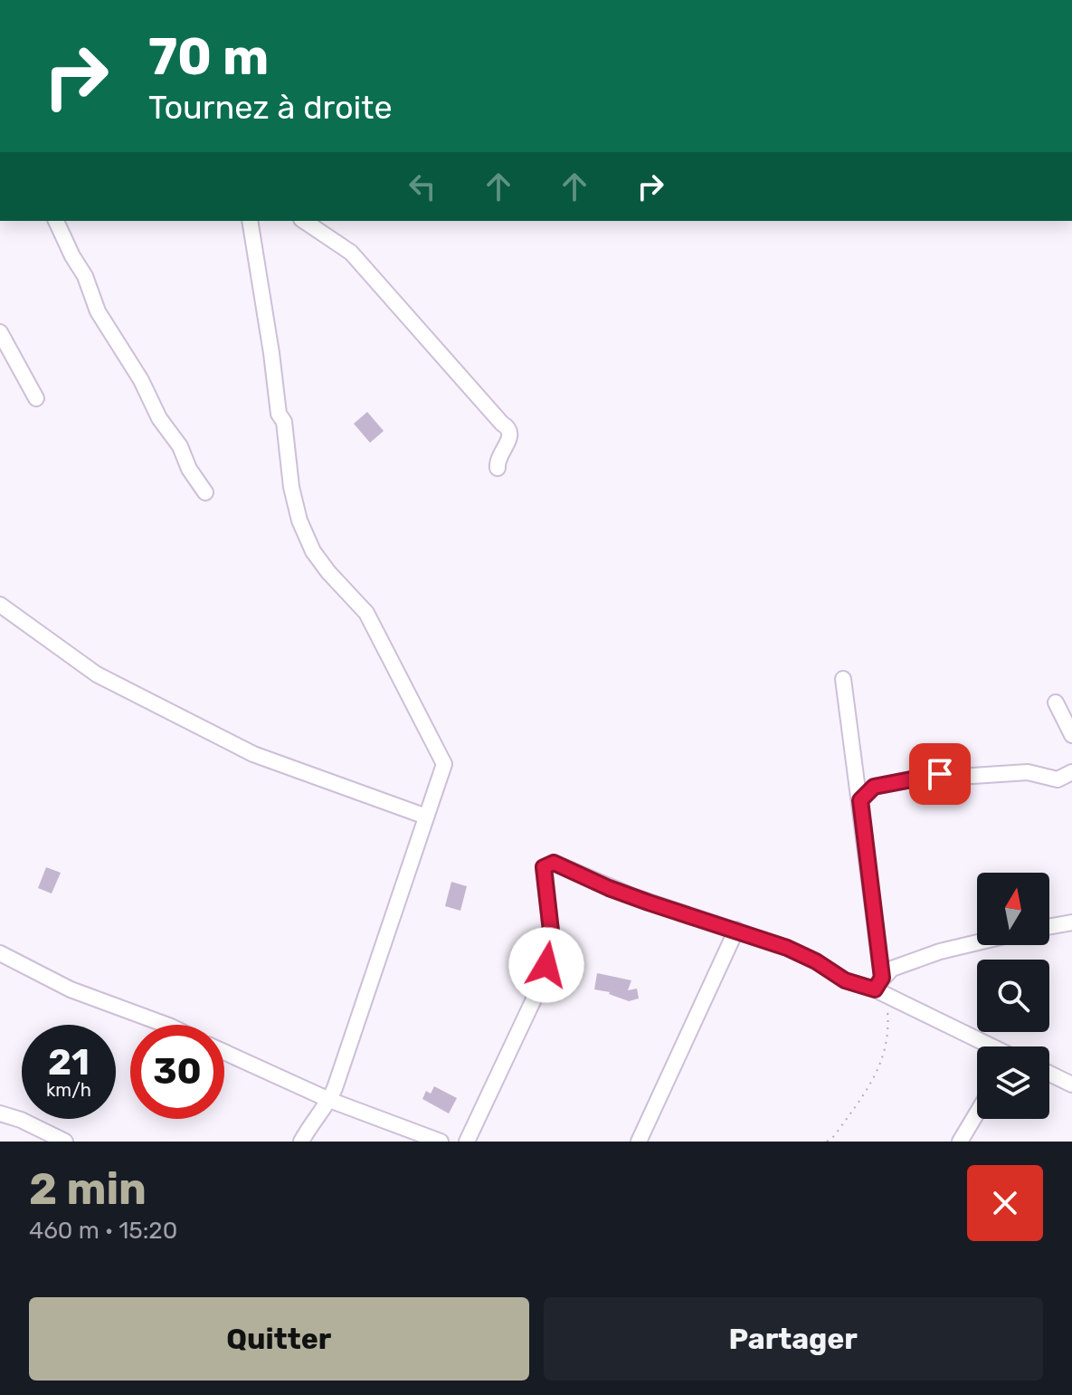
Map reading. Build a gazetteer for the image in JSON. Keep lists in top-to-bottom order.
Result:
{
  "north": "top",
  "page": {
    "turn": ["70 m", "Tournez à droite"],
    "speed": "21 km/h",
    "limit": "30",
    "heading": ["2 min", "460 m · 15:20"],
    "buttons": ["Quitter", "Partager"]
  }
}
